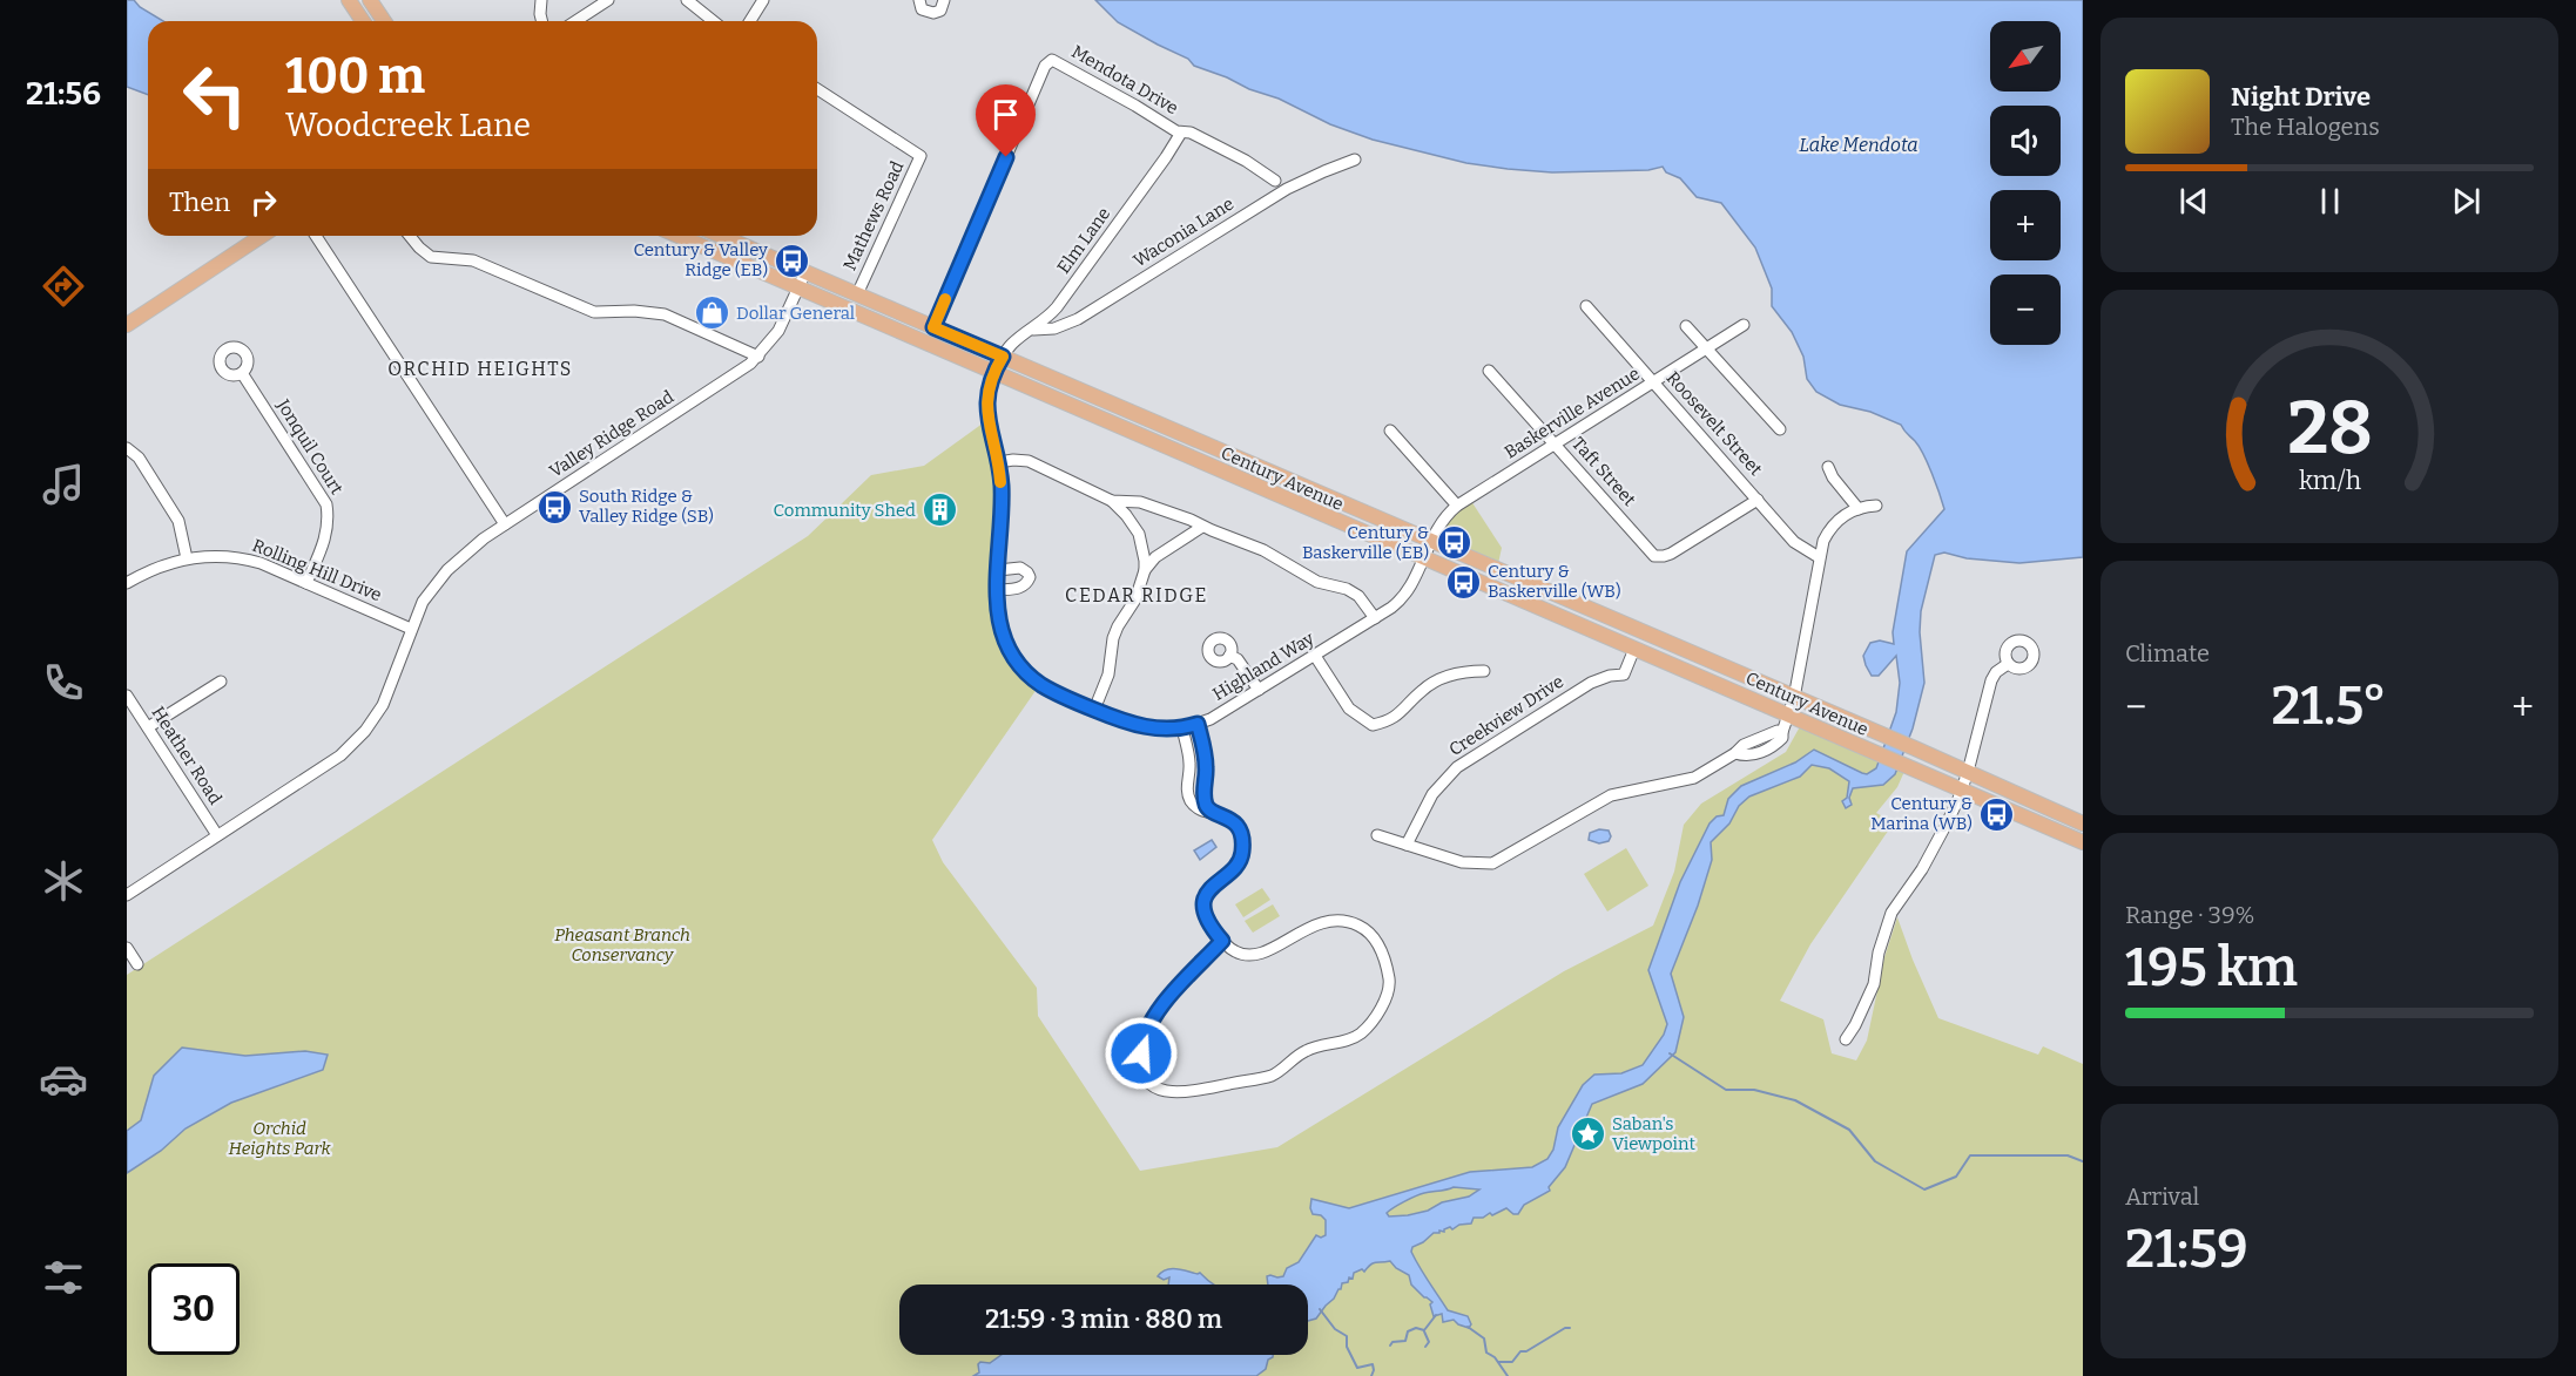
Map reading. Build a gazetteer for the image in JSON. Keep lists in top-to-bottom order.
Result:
{
  "streets": {
    "main road": ["Century Avenue"],
    "street": [
      "Mendota Drive",
      "Mathews Road",
      "Waconia Lane",
      "Elm Lane",
      "Baskerville Avenue",
      "Roosevelt Street",
      "Valley Ridge Road",
      "Jonquil Court",
      "Taft Street",
      "Rolling Hill Drive",
      "Highland Way",
      "Creekview Drive",
      "Heather Road"
    ]
  },
  "crossings": [
    ["Mendota Drive", "Elm Lane"],
    ["Mendota Drive", "Century Avenue"],
    ["Mathews Road", "Century Avenue"],
    ["Waconia Lane", "Elm Lane"],
    ["Elm Lane", "Century Avenue"],
    ["Elm Lane", "Highland Way"],
    ["Baskerville Avenue", "Roosevelt Street"],
    ["Baskerville Avenue", "Taft Street"],
    ["Baskerville Avenue", "Century Avenue"],
    ["Baskerville Avenue", "Highland Way"],
    ["Roosevelt Street", "Taft Street"],
    ["Valley Ridge Road", "Century Avenue"],
    ["Valley Ridge Road", "Rolling Hill Drive"],
    ["Valley Ridge Road", "Heather Road"],
    ["Jonquil Court", "Rolling Hill Drive"],
    ["Century Avenue", "Highland Way"],
    ["Century Avenue", "Creekview Drive"]
  ],
  "districts": ["ORCHID HEIGHTS", "CEDAR RIDGE"],
  "water": ["Lake Mendota"],
  "parks": ["Pheasant Branch Conservancy", "Orchid Heights Park"],
  "places": {
    "bus stop": [
      "Century & Valley Ridge (EB)",
      "South Ridge & Valley Ridge (SB)",
      "Century & Baskerville (EB)",
      "Century & Baskerville (WB)",
      "Century & Marina (WB)"
    ],
    "shop": ["Dollar General"],
    "building": ["Community Shed"],
    "place": ["Saban's Viewpoint"]
  },
  "north": "bottom left",
  "page": {
    "tabs": "21:56",
    "map_buttons": ["+", "−"],
    "turn": ["100 m", "Woodcreek Lane"],
    "song": ["Night Drive", "The Halogens"],
    "then": "Then",
    "tile": [
      "Climate",
      ["Range · 39%", "195 km"],
      ["Arrival", "21:59"]
    ],
    "heat": ["−", "21.5°", "+"],
    "limit": "30",
    "trip": "21:59 · 3 min · 880 m",
    "gauge": ["28", "km/h"]
  }
}
